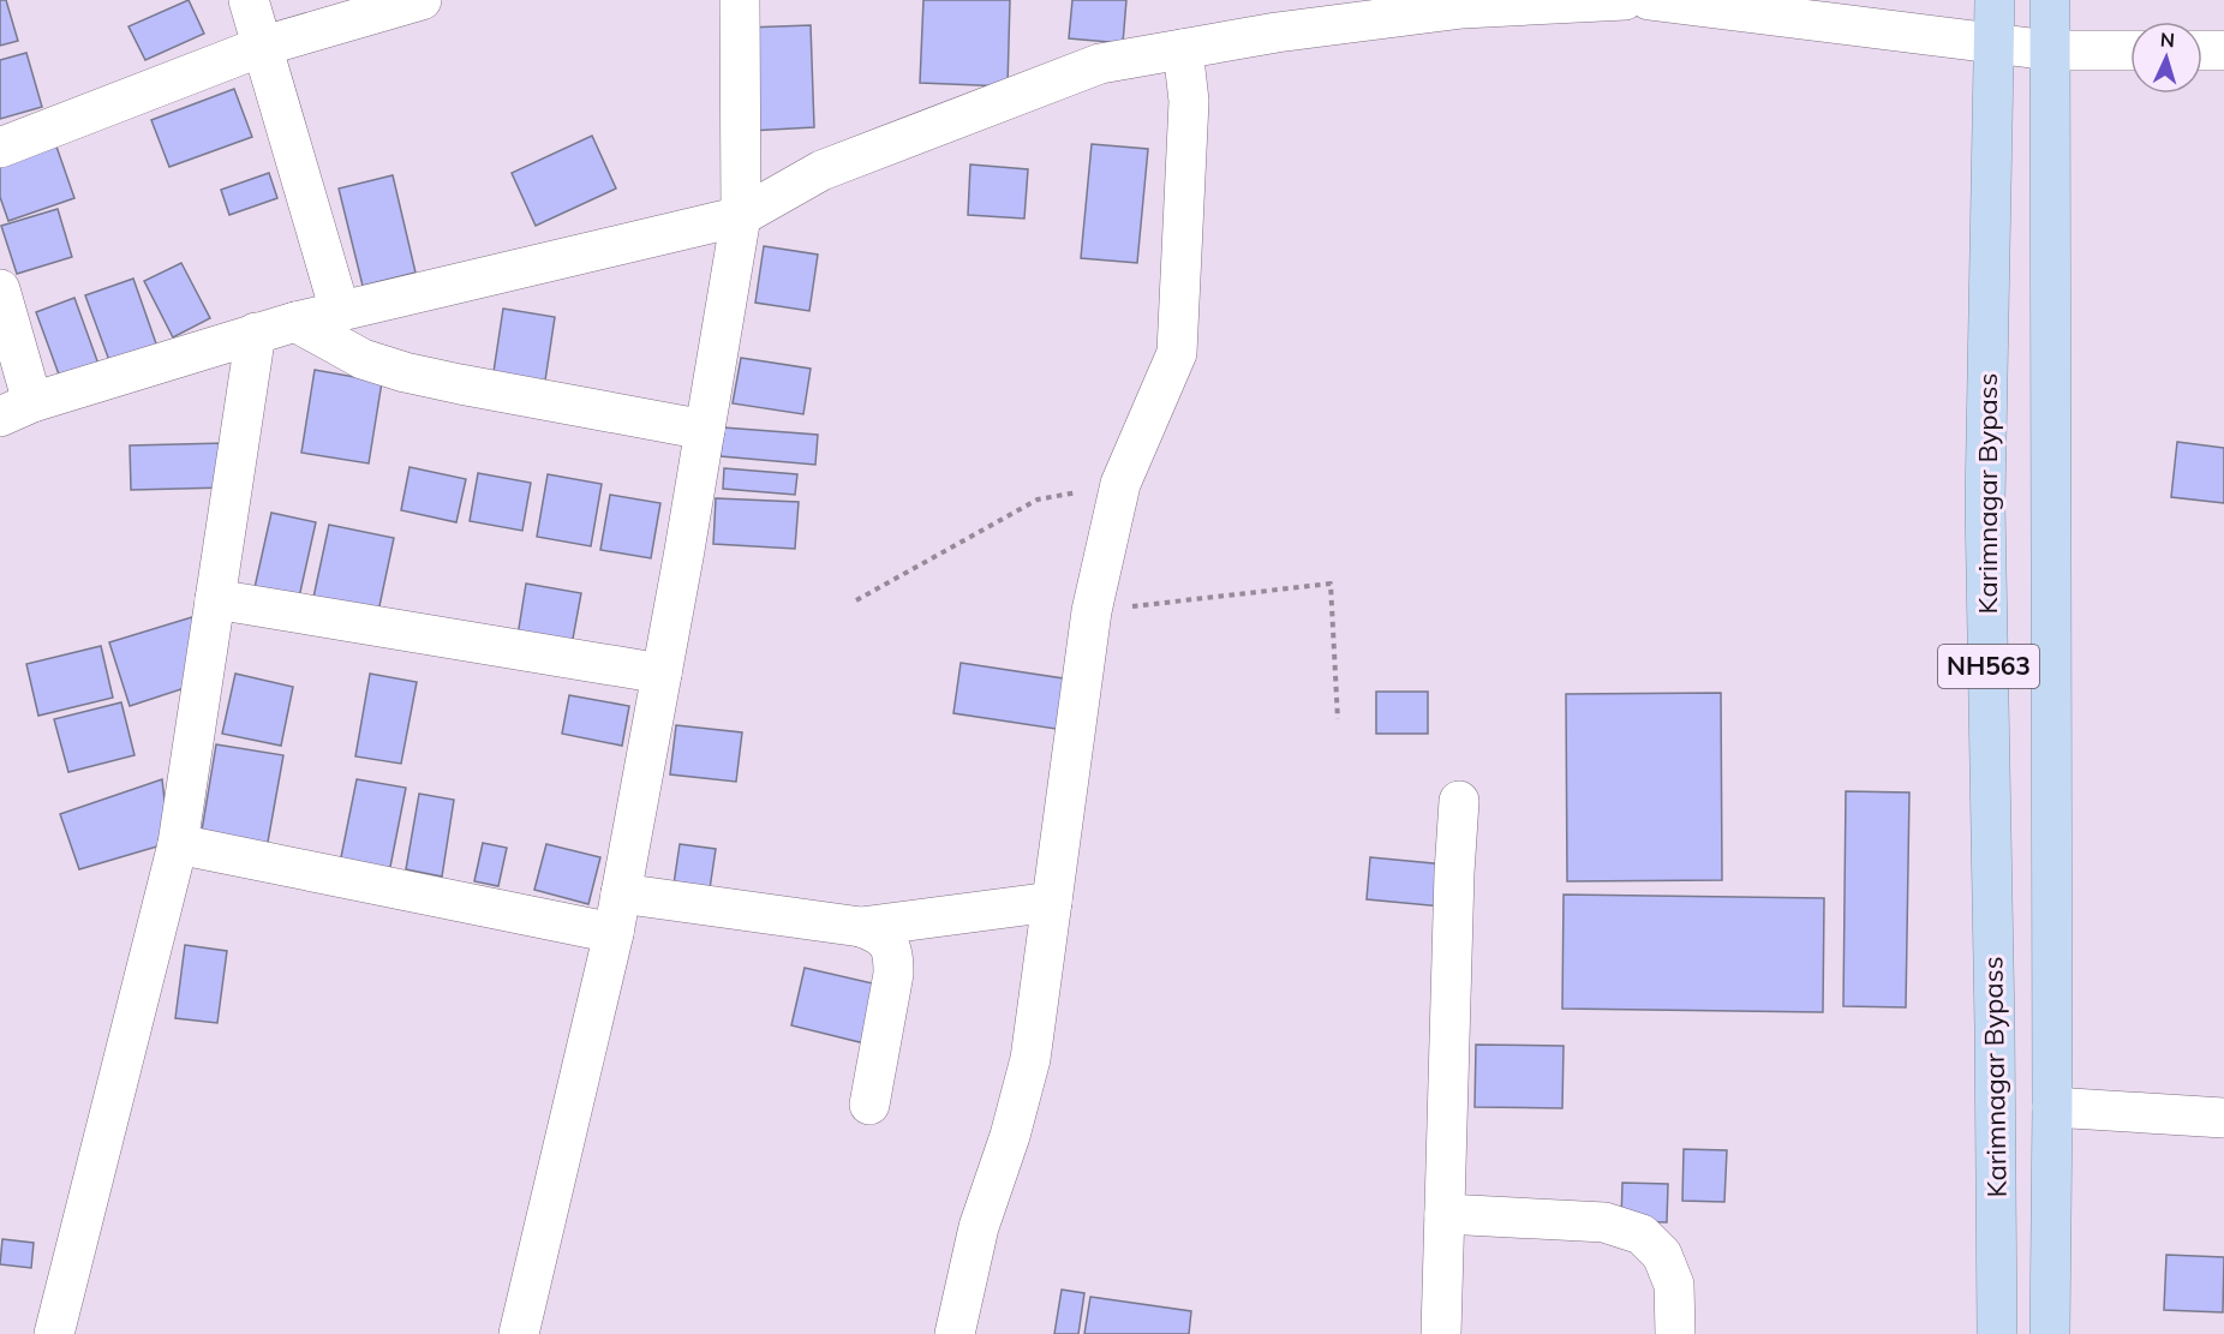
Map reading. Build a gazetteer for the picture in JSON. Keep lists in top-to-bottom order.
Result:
{
  "streets": {
    "highway": ["Karimnagar Bypass", "NH563"]
  },
  "north": "top"
}
